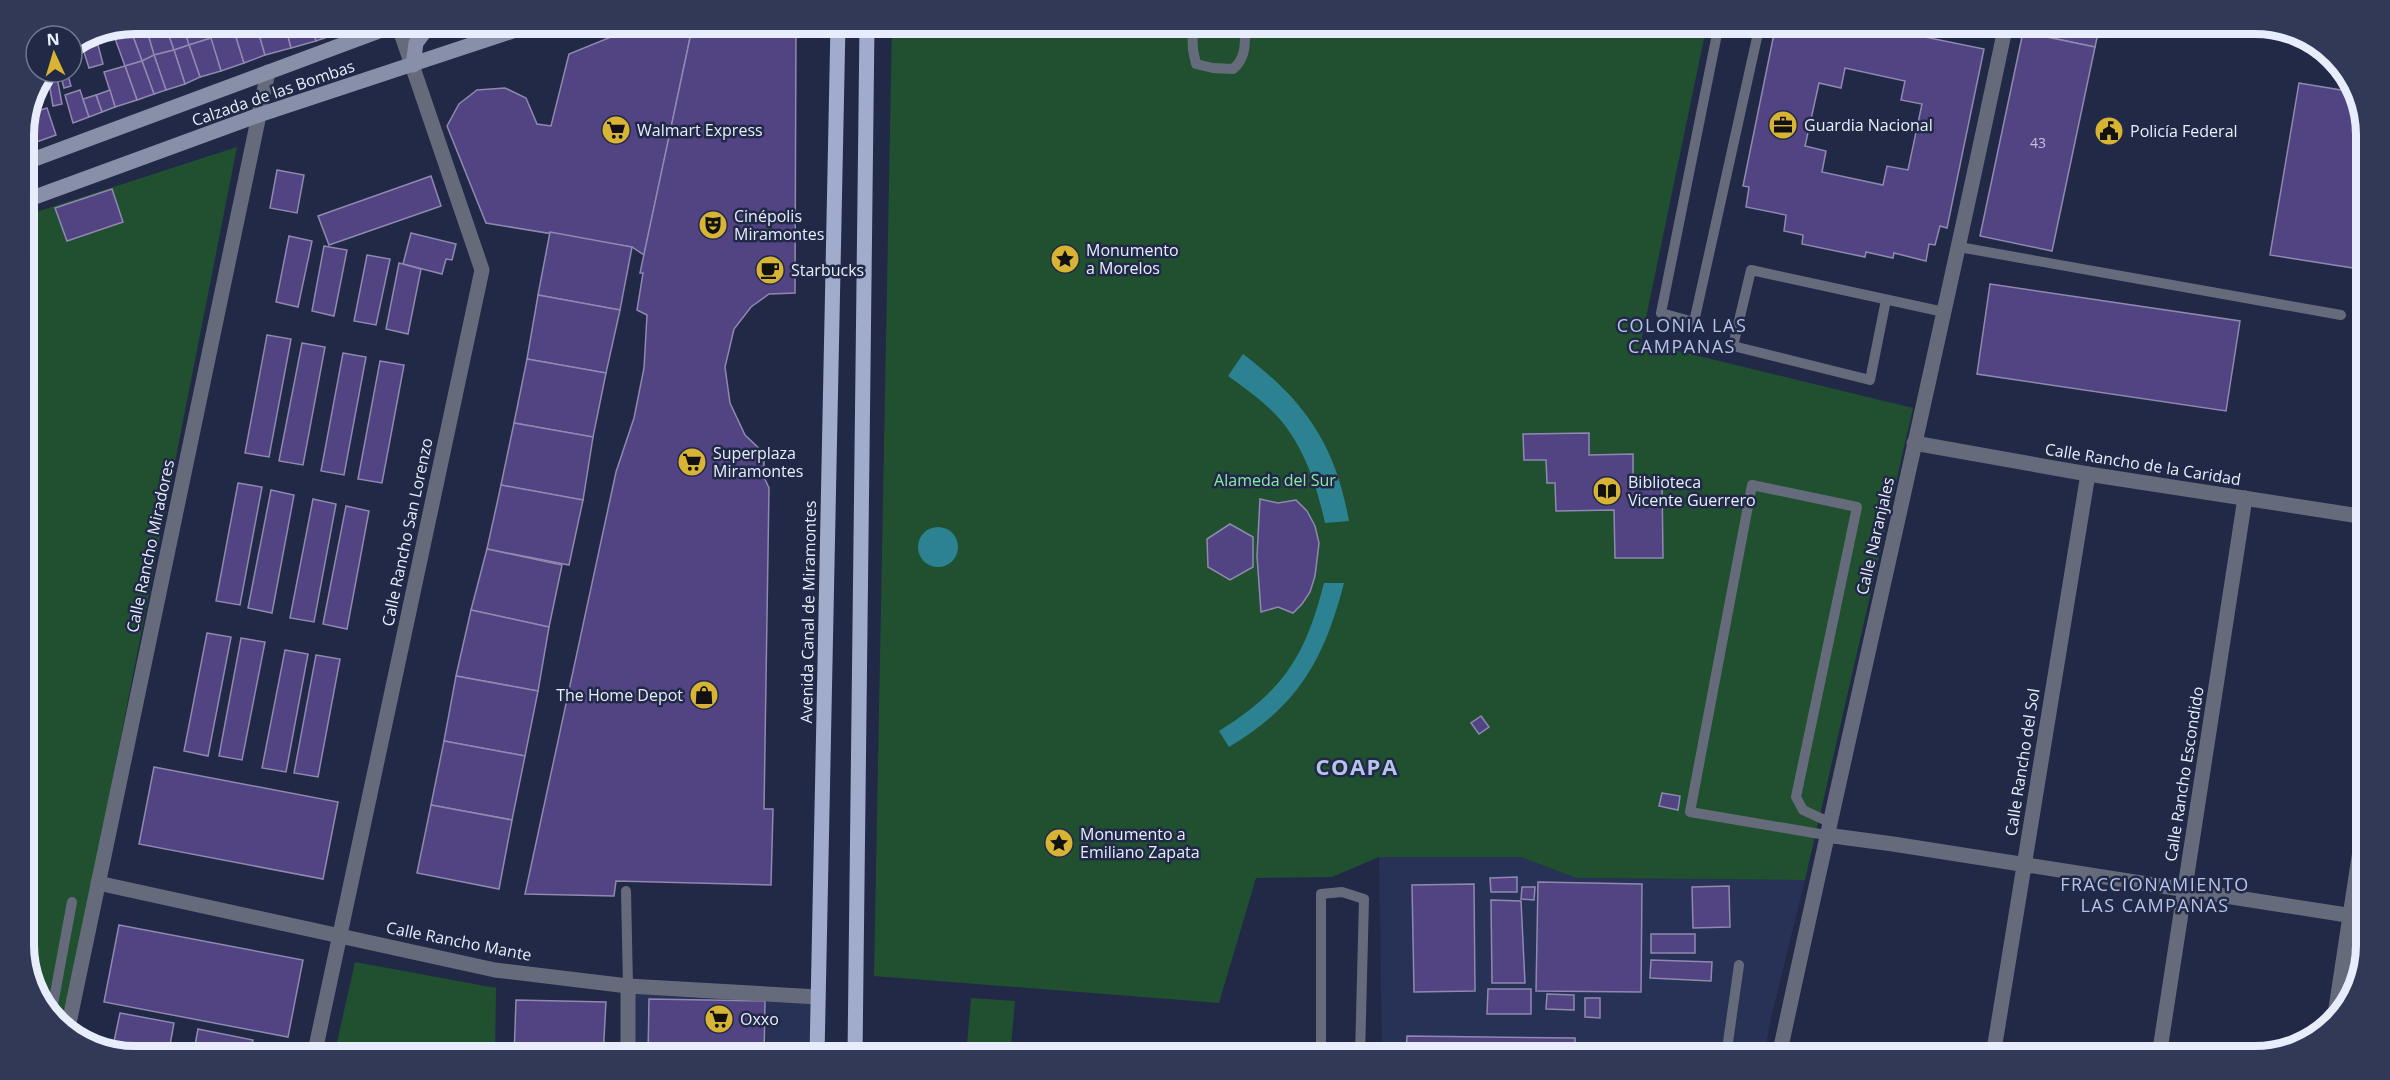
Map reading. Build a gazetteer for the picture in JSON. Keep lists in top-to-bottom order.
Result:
{
  "streets": {
    "main road": ["Calzada de las Bombas", "Avenida Canal de Miramontes"],
    "street": [
      "Calle Rancho de la Caridad",
      "Calle Rancho San Lorenzo",
      "Calle Naranjales",
      "Calle Rancho Miradores",
      "Calle Rancho del Sol",
      "Calle Rancho Escondido",
      "Calle Rancho Mante"
    ]
  },
  "crossings": [
    ["Calzada de las Bombas", "Calle Rancho San Lorenzo"],
    ["Calzada de las Bombas", "Calle Rancho Miradores"],
    ["Calle Rancho de la Caridad", "Calle Naranjales"],
    ["Calle Rancho de la Caridad", "Calle Rancho del Sol"],
    ["Calle Rancho de la Caridad", "Calle Rancho Escondido"],
    ["Calle Rancho San Lorenzo", "Calle Rancho Mante"],
    ["Calle Rancho Miradores", "Calle Rancho Mante"],
    ["Avenida Canal de Miramontes", "Calle Rancho Mante"]
  ],
  "districts": ["COLONIA LAS CAMPANAS", "COAPA", "FRACCIONAMIENTO LAS CAMPANAS"],
  "parks": ["Alameda del Sur"],
  "places": {
    "office": ["Guardia Nacional"],
    "supermarket": ["Walmart Express", "Superplaza Miramontes", "Oxxo"],
    "public building": ["Policía Federal"],
    "theatre": ["Cinépolis Miramontes"],
    "place": ["Monumento a Morelos", "Monumento a Emiliano Zapata"],
    "cafe": ["Starbucks"],
    "library": ["Biblioteca Vicente Guerrero"],
    "shop": ["The Home Depot"]
  },
  "house_numbers": ["43"],
  "north": "top"
}
